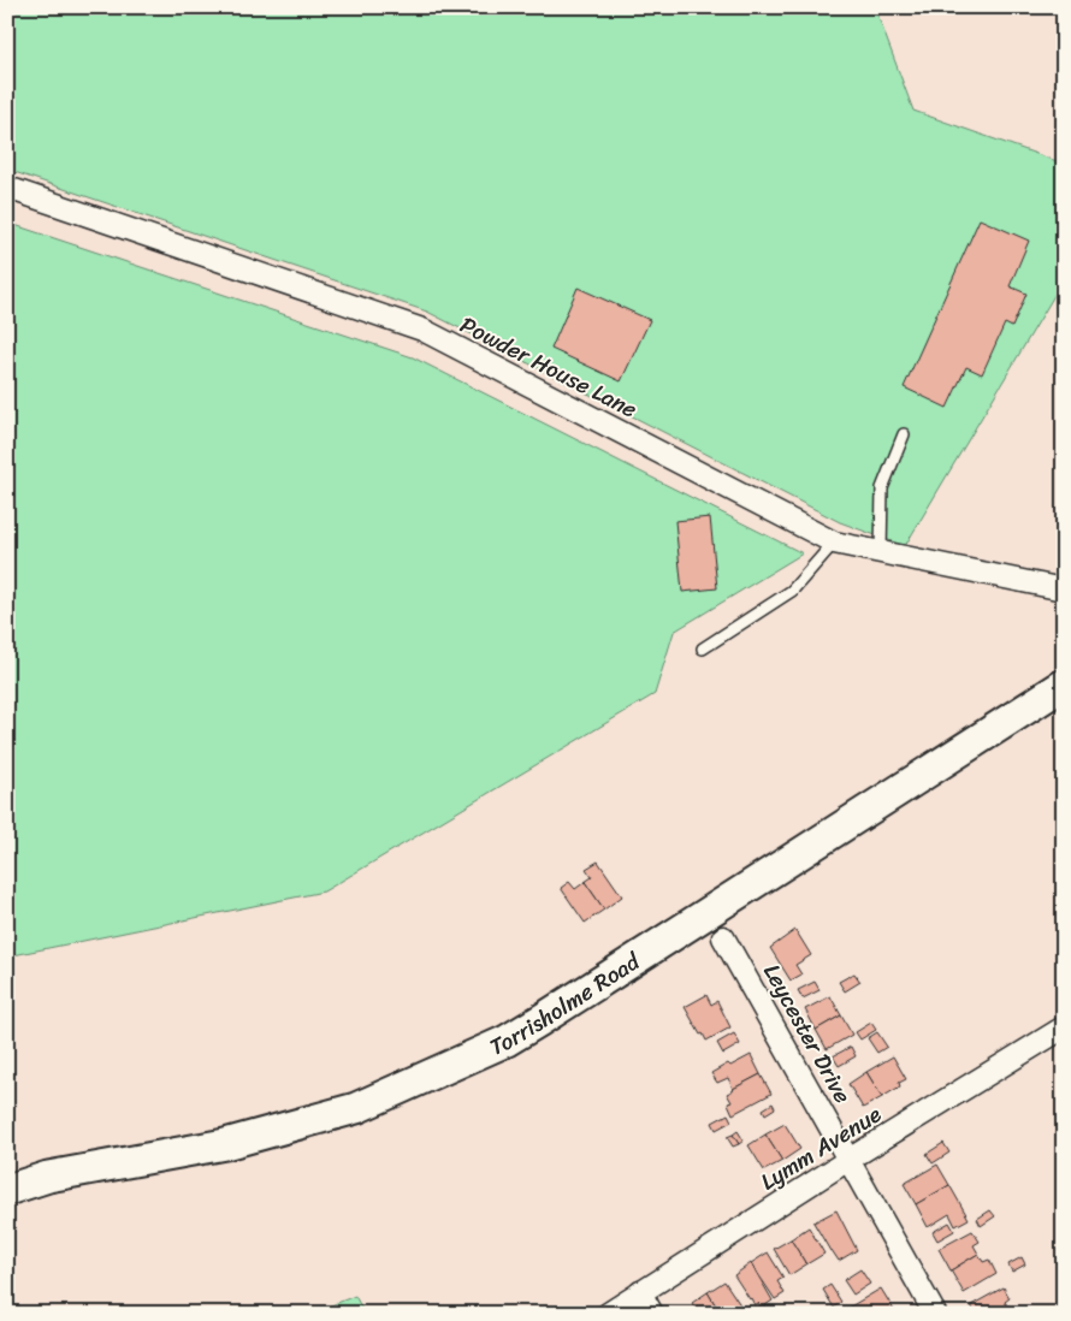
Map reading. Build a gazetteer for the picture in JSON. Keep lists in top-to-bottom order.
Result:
{
  "streets": {
    "main road": ["Torrisholme Road"],
    "street": ["Powder House Lane", "Leycester Drive", "Lymm Avenue"]
  },
  "crossings": [
    ["Leycester Drive", "Lymm Avenue"]
  ]
}
